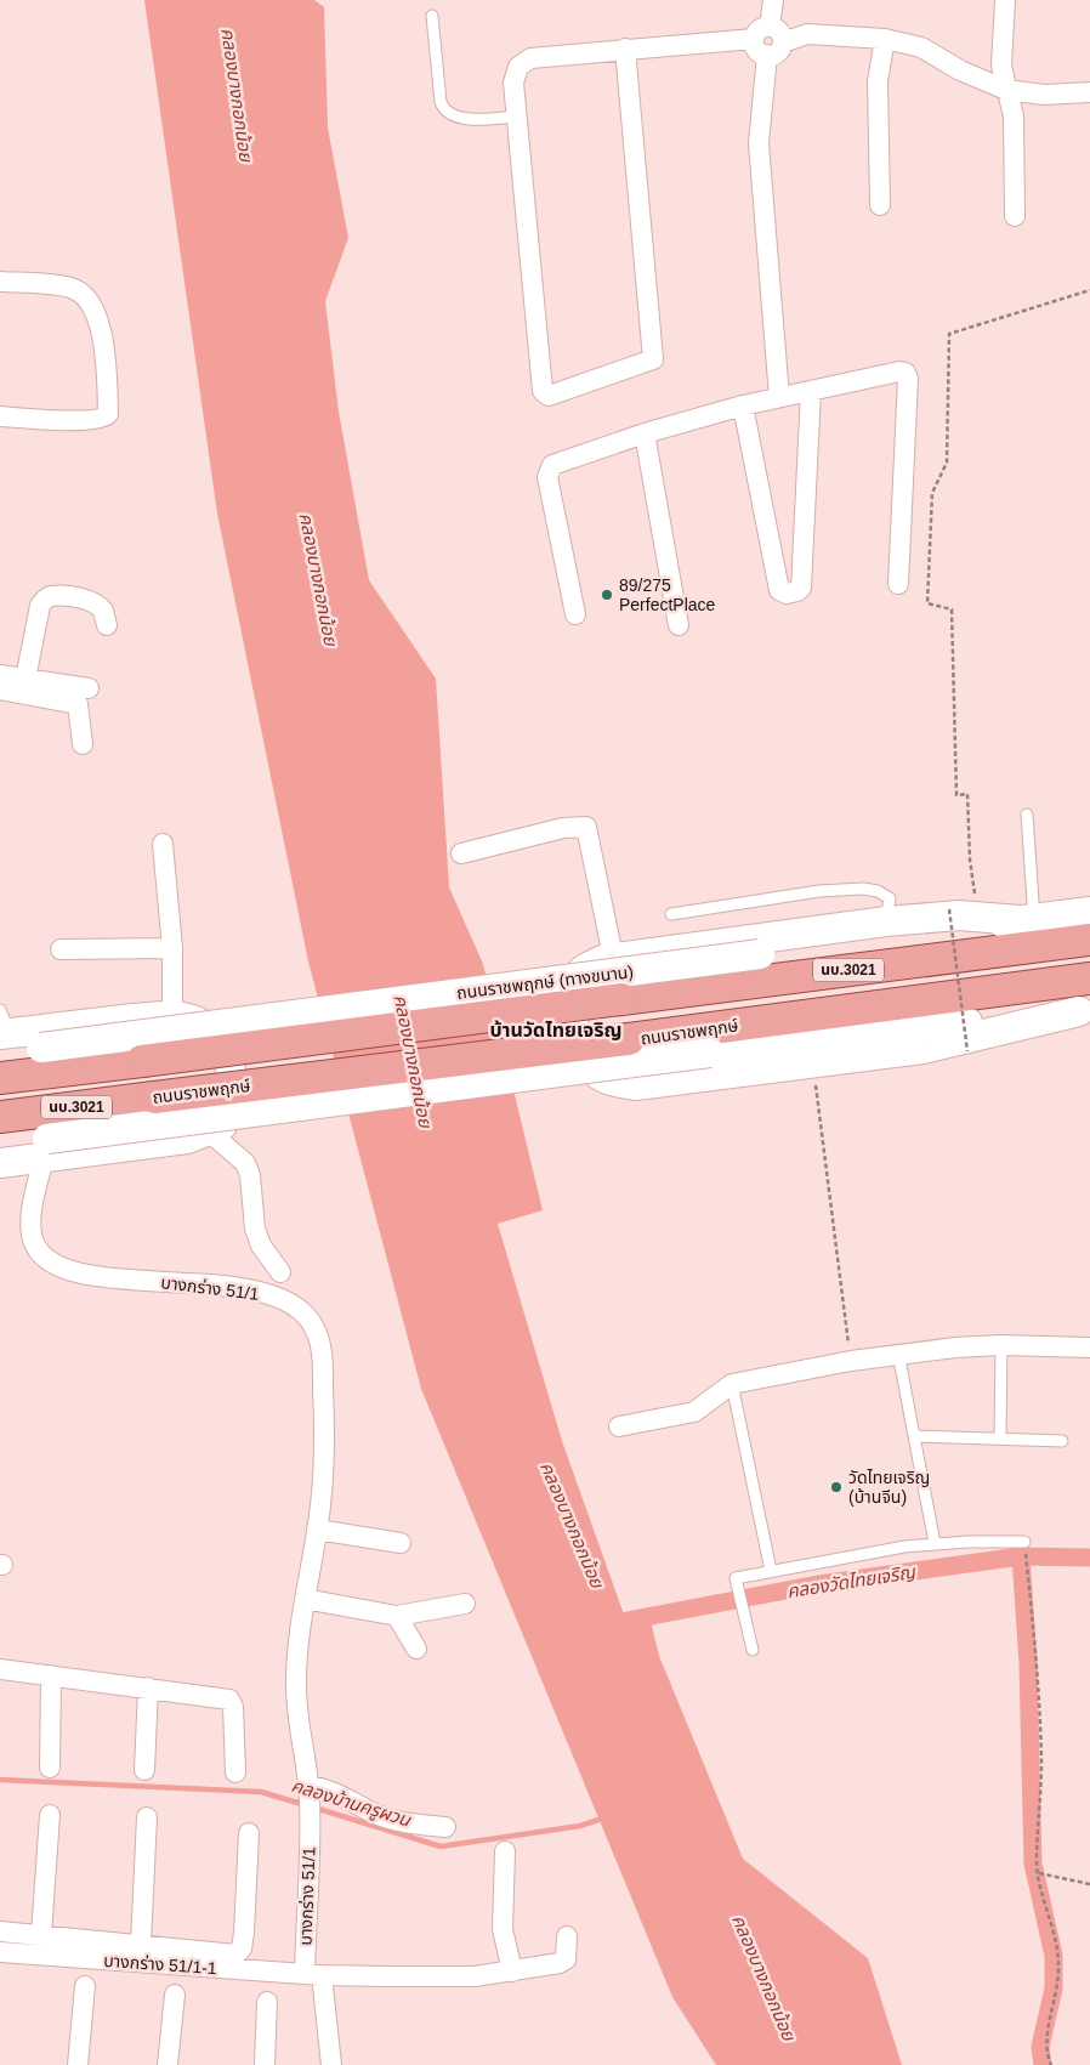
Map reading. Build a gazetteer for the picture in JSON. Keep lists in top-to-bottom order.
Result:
{
  "streets": {
    "main road": ["นบ.3021", "ถนนราชพฤกษ์ (ทางขนาน)", "ถนนราชพฤกษ์"],
    "street": ["บางกร่าง 51/1", "บางกร่าง 51/1-1"]
  },
  "crossings": [
    ["นบ.3021", "บางกร่าง 51/1"],
    ["บางกร่าง 51/1", "บางกร่าง 51/1-1"]
  ],
  "districts": ["บ้านวัดไทยเจริญ"],
  "water": ["คลองบางกอกน้อย", "คลองวัดไทยเจริญ", "คลองบ้านครูผวน"],
  "places": ["89/275 PerfectPlace", "วัดไทยเจริญ (บ้านจีน)"]
}
